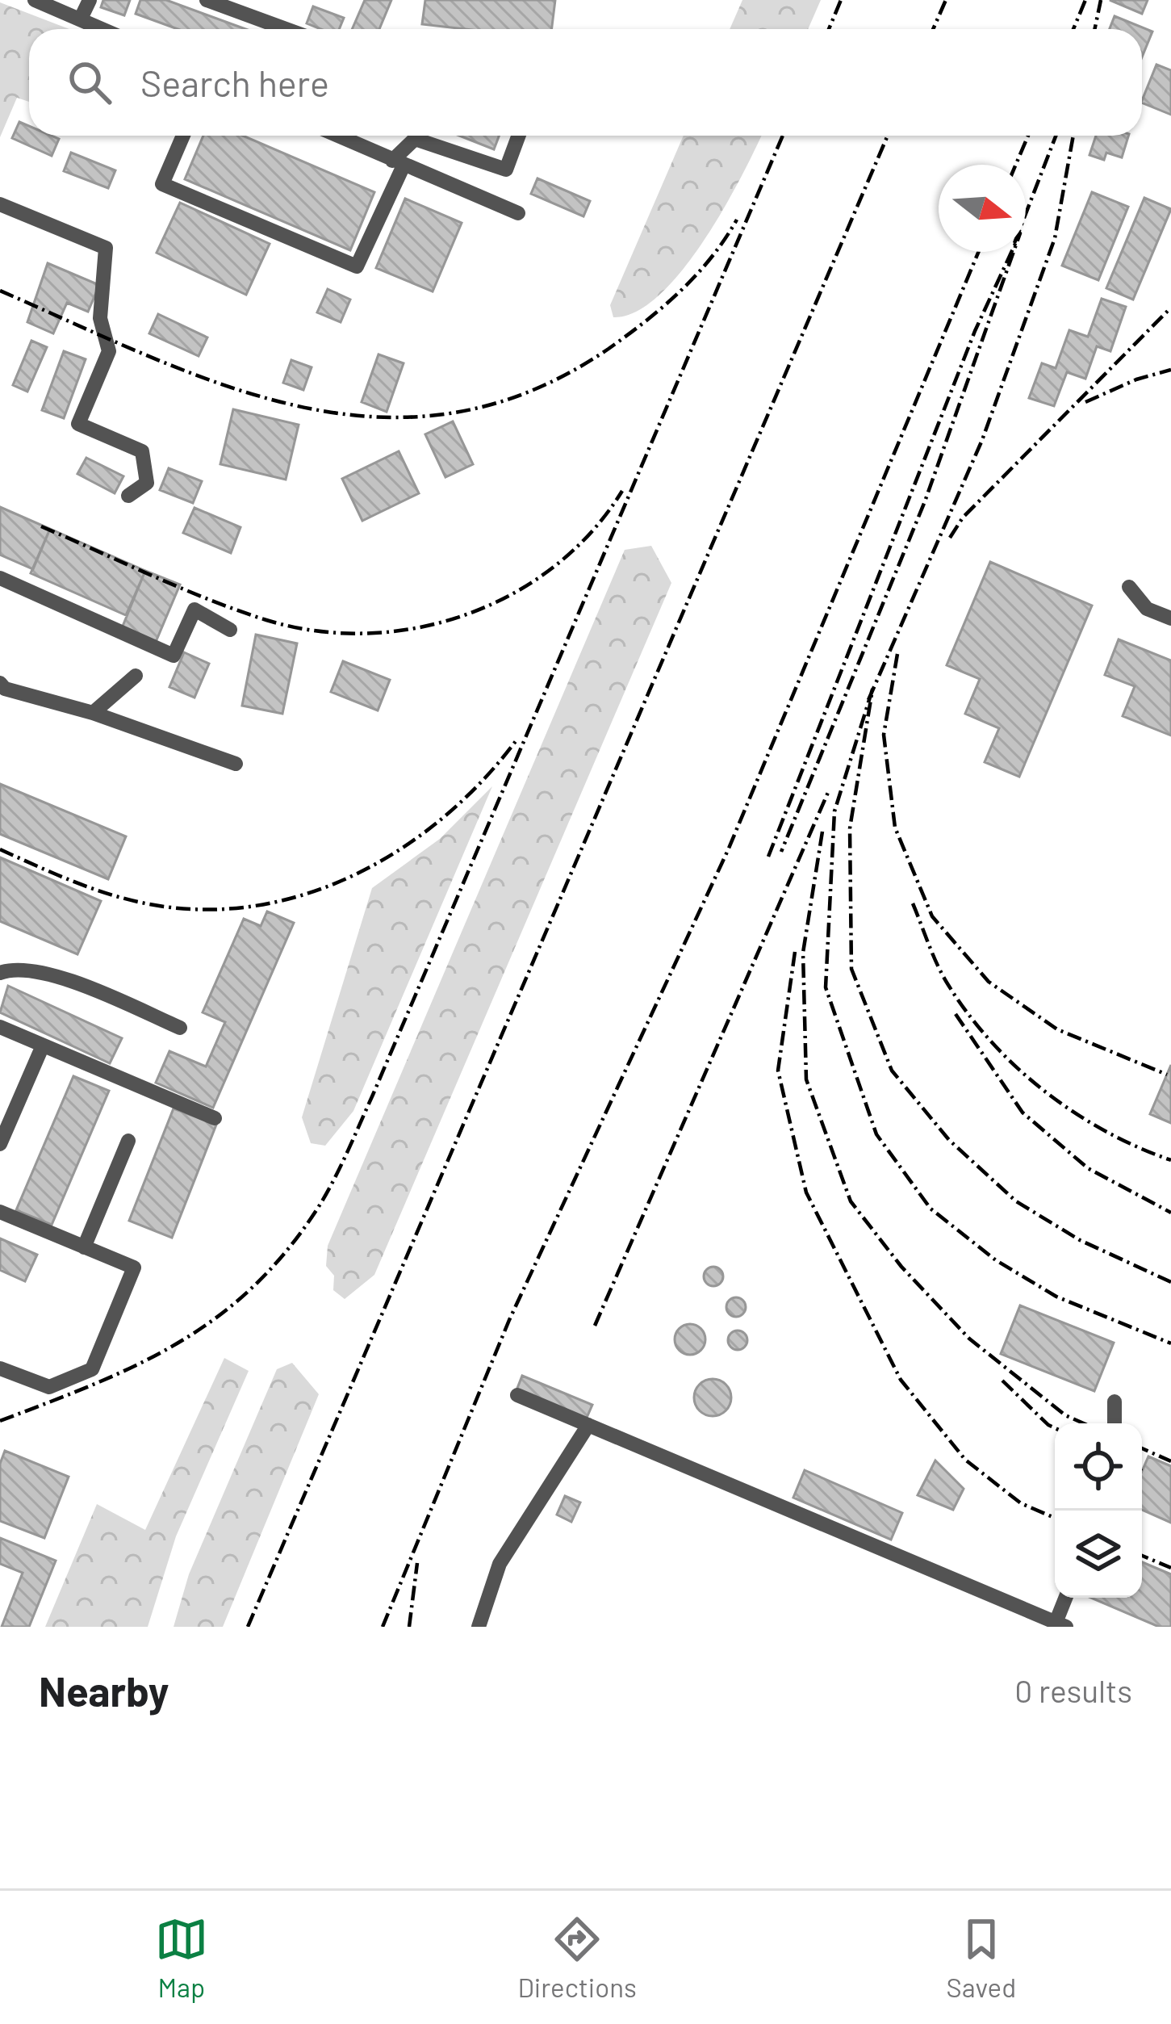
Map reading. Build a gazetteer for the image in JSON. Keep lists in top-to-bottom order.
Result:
{
  "north": "right",
  "page": {
    "search": "Search here",
    "heading": ["Nearby", "0 results"],
    "nav": ["Map", "Directions", "Saved"]
  }
}
